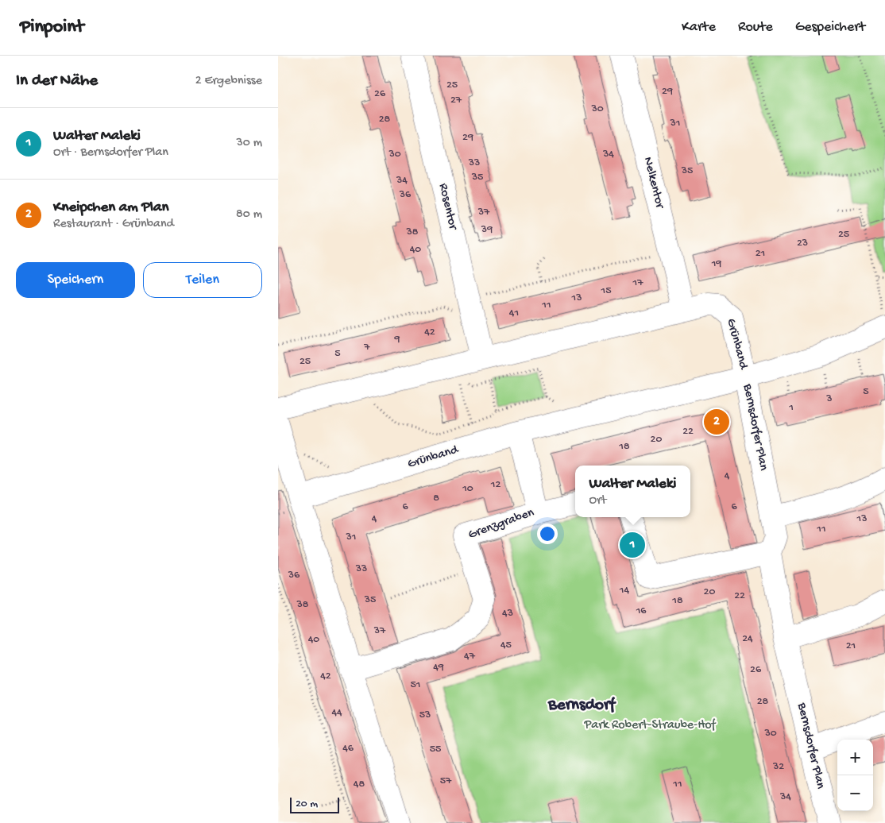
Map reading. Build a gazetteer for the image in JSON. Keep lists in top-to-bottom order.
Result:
{
  "streets": {
    "street": [
      "Nelkentor",
      "Rosentor",
      "Grünband",
      "Bernsdorfer Plan",
      "Grenzgraben"
    ]
  },
  "crossings": [
    ["Nelkentor", "Grünband"],
    ["Rosentor", "Grünband"],
    ["Grünband", "Bernsdorfer Plan"],
    ["Grünband", "Grenzgraben"]
  ],
  "districts": ["Bernsdorf"],
  "parks": ["Park Robert-Straube-Hof"],
  "house_numbers": [
    "25",
    "29",
    "26",
    "27",
    "30",
    "28",
    "31",
    "29",
    "30",
    "34",
    "33",
    "35",
    "35",
    "34",
    "36",
    "37",
    "39",
    "38",
    "25",
    "23",
    "40",
    "21",
    "19",
    "17",
    "15",
    "13",
    "11",
    "41",
    "42",
    "9",
    "7",
    "5",
    "25",
    "5",
    "3",
    "1",
    "22",
    "20",
    "18",
    "4",
    "12",
    "10",
    "8",
    "6",
    "6",
    "4",
    "13",
    "11",
    "31",
    "33",
    "36",
    "14",
    "20",
    "22",
    "35",
    "18",
    "38",
    "16",
    "43",
    "37",
    "24",
    "40",
    "45",
    "21",
    "47",
    "49",
    "26",
    "42",
    "51",
    "28",
    "44",
    "53",
    "30",
    "46",
    "55",
    "32",
    "57",
    "48",
    "11",
    "34"
  ],
  "scale_bar": "20 m",
  "page": {
    "header": "Pinpoint",
    "nav": ["Karte", "Route", "Gespeichert"],
    "heading": ["In der Nähe", "2 Ergebnisse"],
    "list": [
      {
        "mark": "1",
        "name": "Walter Maleki",
        "note": "Ort · Bernsdorfer Plan",
        "value": "30 m"
      },
      {
        "mark": "2",
        "name": "Kneipchen am Plan",
        "note": "Restaurant · Grünband",
        "value": "80 m"
      }
    ],
    "buttons": ["Speichern", "Teilen"],
    "pins": ["2", "1"],
    "popup": ["Walter Maleki", "Ort"],
    "map_buttons": ["+", "−"],
    "scale": "20 m"
  }
}
